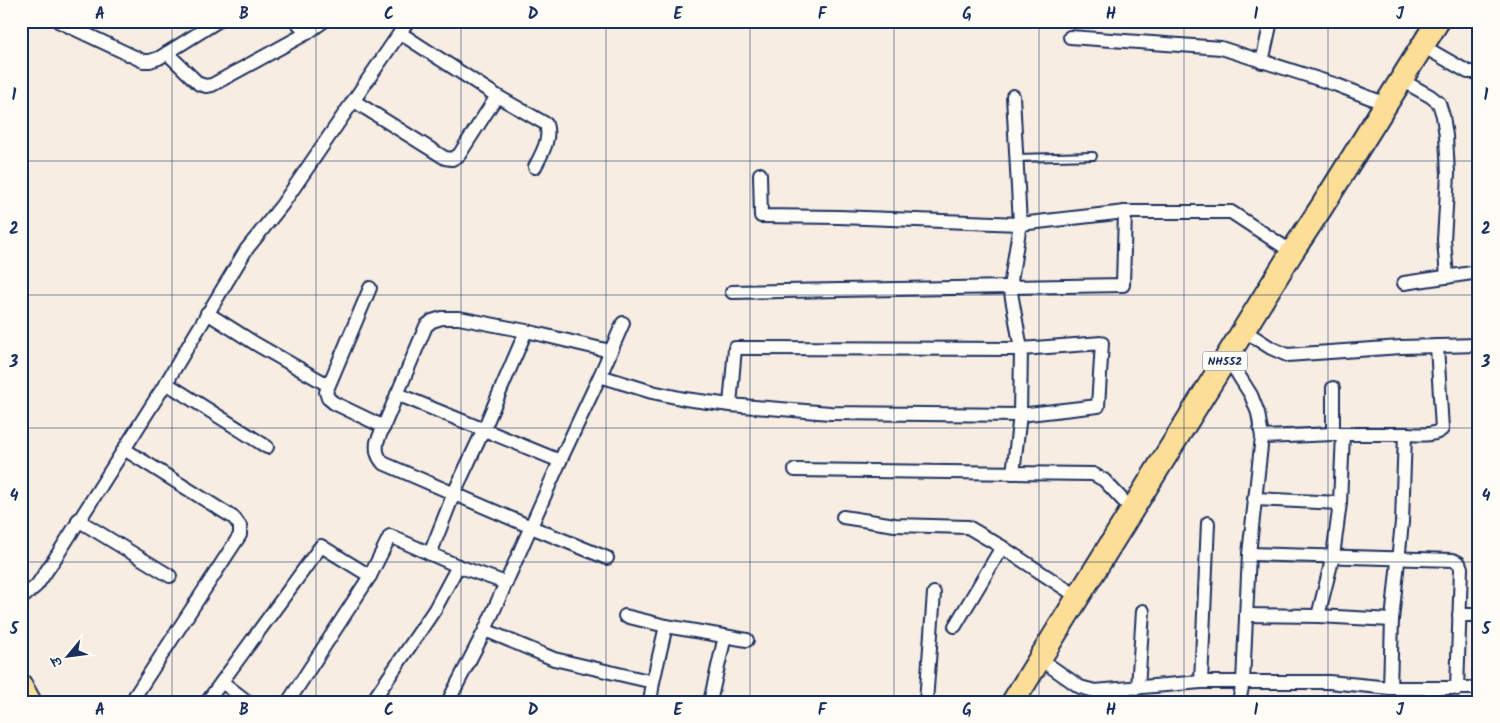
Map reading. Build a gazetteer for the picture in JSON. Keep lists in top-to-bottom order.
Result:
{
  "streets": {
    "highway": ["NH552"]
  },
  "north": "bottom left",
  "grid": {
    "columns": [
      "A",
      "B",
      "C",
      "D",
      "E",
      "F",
      "G",
      "H",
      "I",
      "J"
    ],
    "rows": [
      "1",
      "2",
      "3",
      "4",
      "5"
    ]
  }
}
